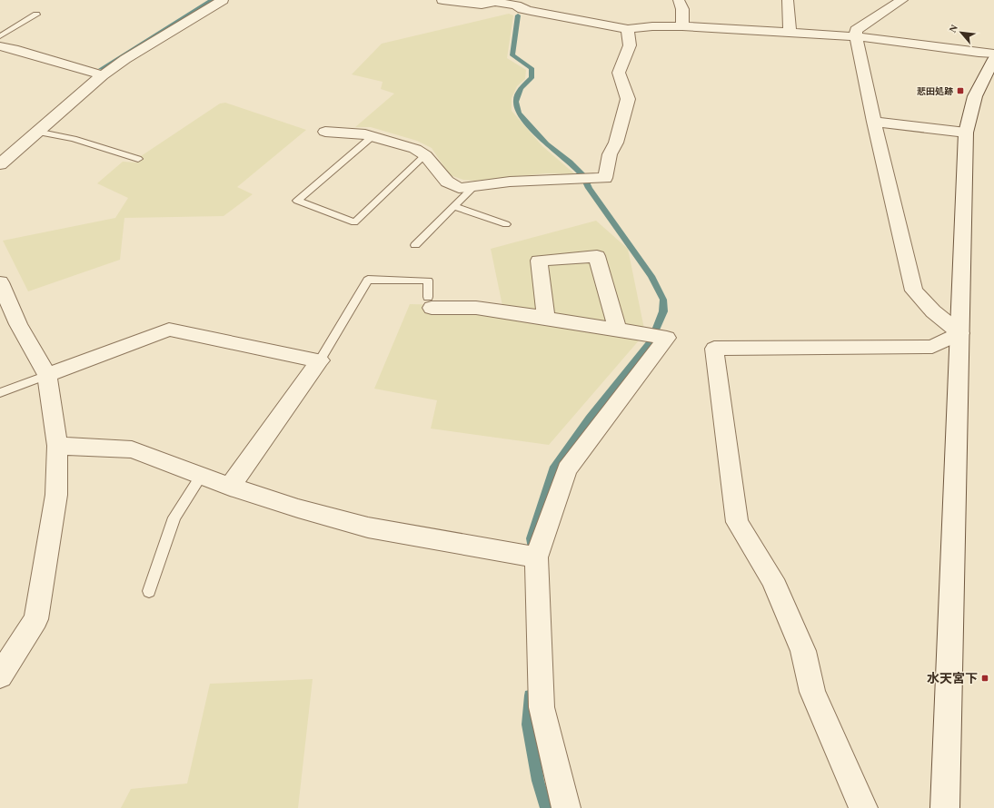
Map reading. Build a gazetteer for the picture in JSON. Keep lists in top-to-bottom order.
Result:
{
  "places": {
    "transit": ["悲田処跡", "水天宮下"]
  },
  "north": "top left"
}
